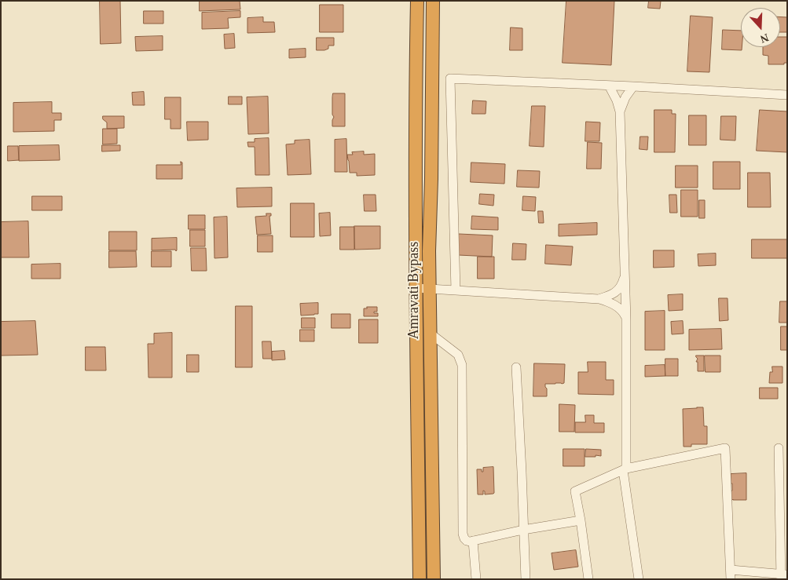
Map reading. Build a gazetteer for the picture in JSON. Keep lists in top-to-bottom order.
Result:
{
  "streets": {
    "highway": ["Amravati Bypass"]
  },
  "north": "bottom"
}
